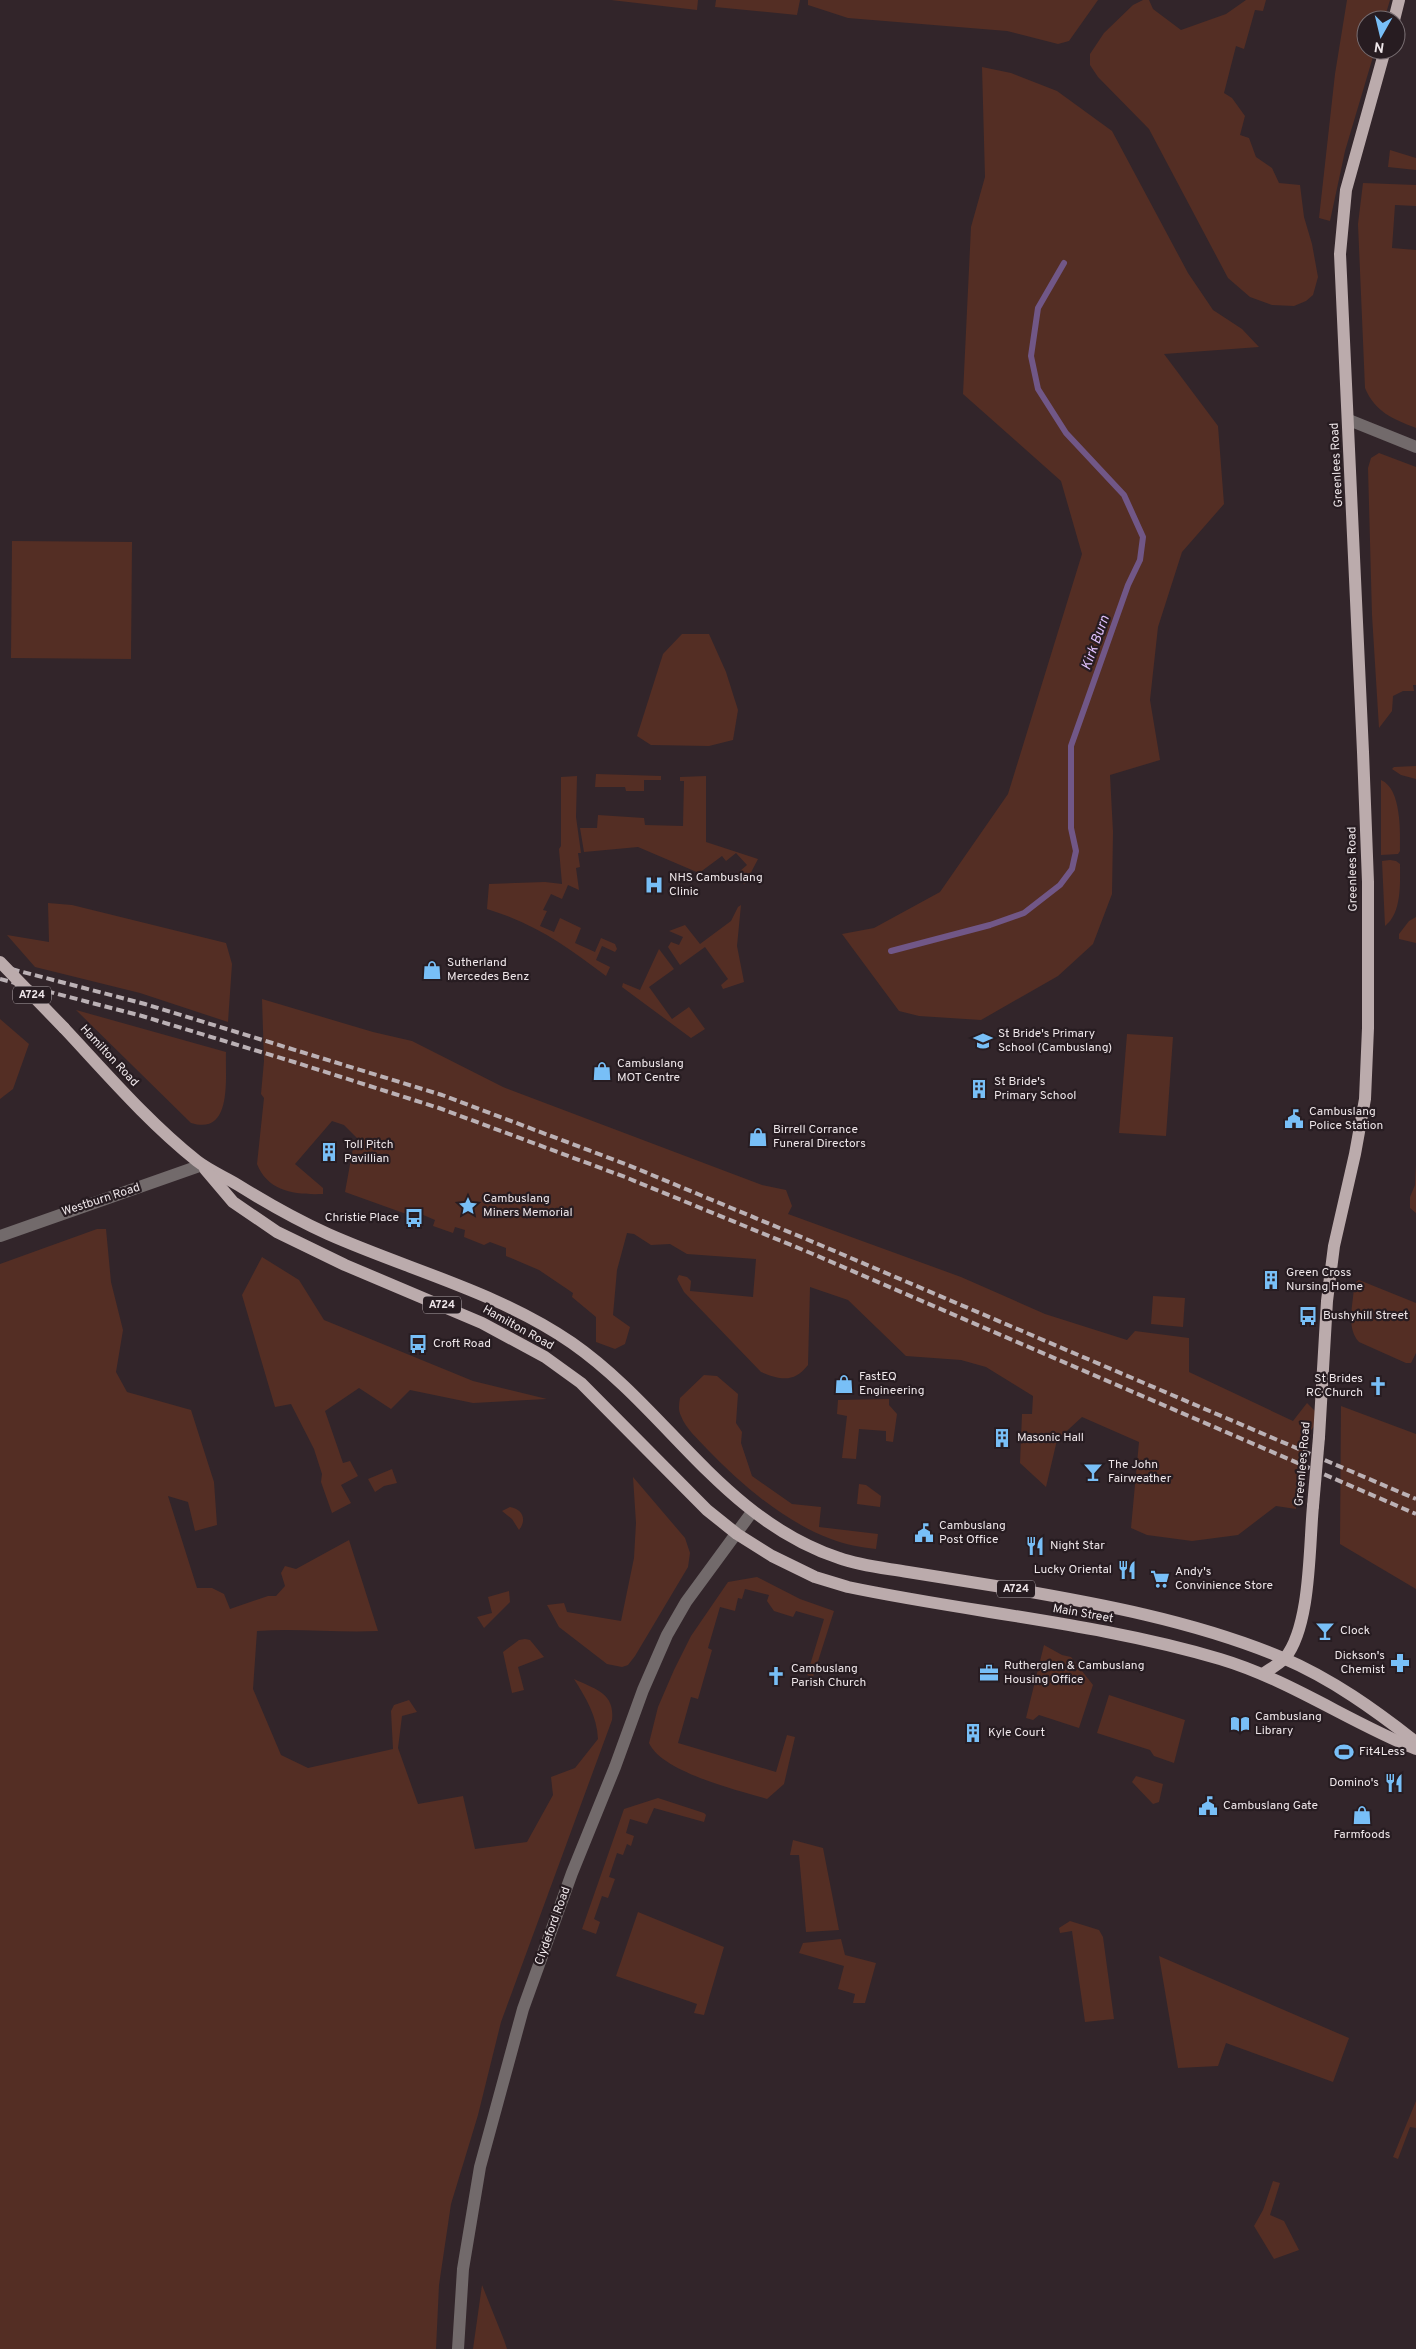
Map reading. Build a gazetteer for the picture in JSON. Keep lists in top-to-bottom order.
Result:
{
  "streets": {
    "main road": [
      "Greenlees Road",
      "A724",
      "Hamilton Road",
      "Main Street"
    ],
    "street": ["Westburn Road", "Clydeford Road"]
  },
  "crossings": [
    ["Greenlees Road", "Main Street"],
    ["Hamilton Road", "Westburn Road"],
    ["Hamilton Road", "Main Street"],
    ["Hamilton Road", "Clydeford Road"],
    ["Main Street", "Clydeford Road"]
  ],
  "water": ["Kirk Burn"],
  "places": {
    "hospital": ["NHS Cambuslang Clinic"],
    "shop": [
      "Sutherland Mercedes Benz",
      "Cambuslang MOT Centre",
      "Birrell Corrance Funeral Directors",
      "FastEQ Engineering",
      "Farmfoods"
    ],
    "school or university": ["St Bride's Primary School (Cambuslang)"],
    "building": [
      "St Bride's Primary School",
      "Toll Pitch Pavillian",
      "Green Cross Nursing Home",
      "Masonic Hall",
      "Kyle Court"
    ],
    "public building": ["Cambuslang Police Station", "Cambuslang Post Office", "Cambuslang Gate"],
    "place": ["Cambuslang Miners Memorial"],
    "bus stop": ["Christie Place", "Bushyhill Street", "Croft Road"],
    "church": ["St Brides RC Church", "Cambuslang Parish Church"],
    "bar": ["The John Fairweather", "Clock"],
    "restaurant": ["Night Star", "Lucky Oriental", "Domino's"],
    "supermarket": ["Andy's Convinience Store"],
    "pharmacy": ["Dickson's Chemist"],
    "office": ["Rutherglen & Cambuslang Housing Office"],
    "library": ["Cambuslang Library"],
    "sports": ["Fit4Less"]
  },
  "north": "bottom"
}
